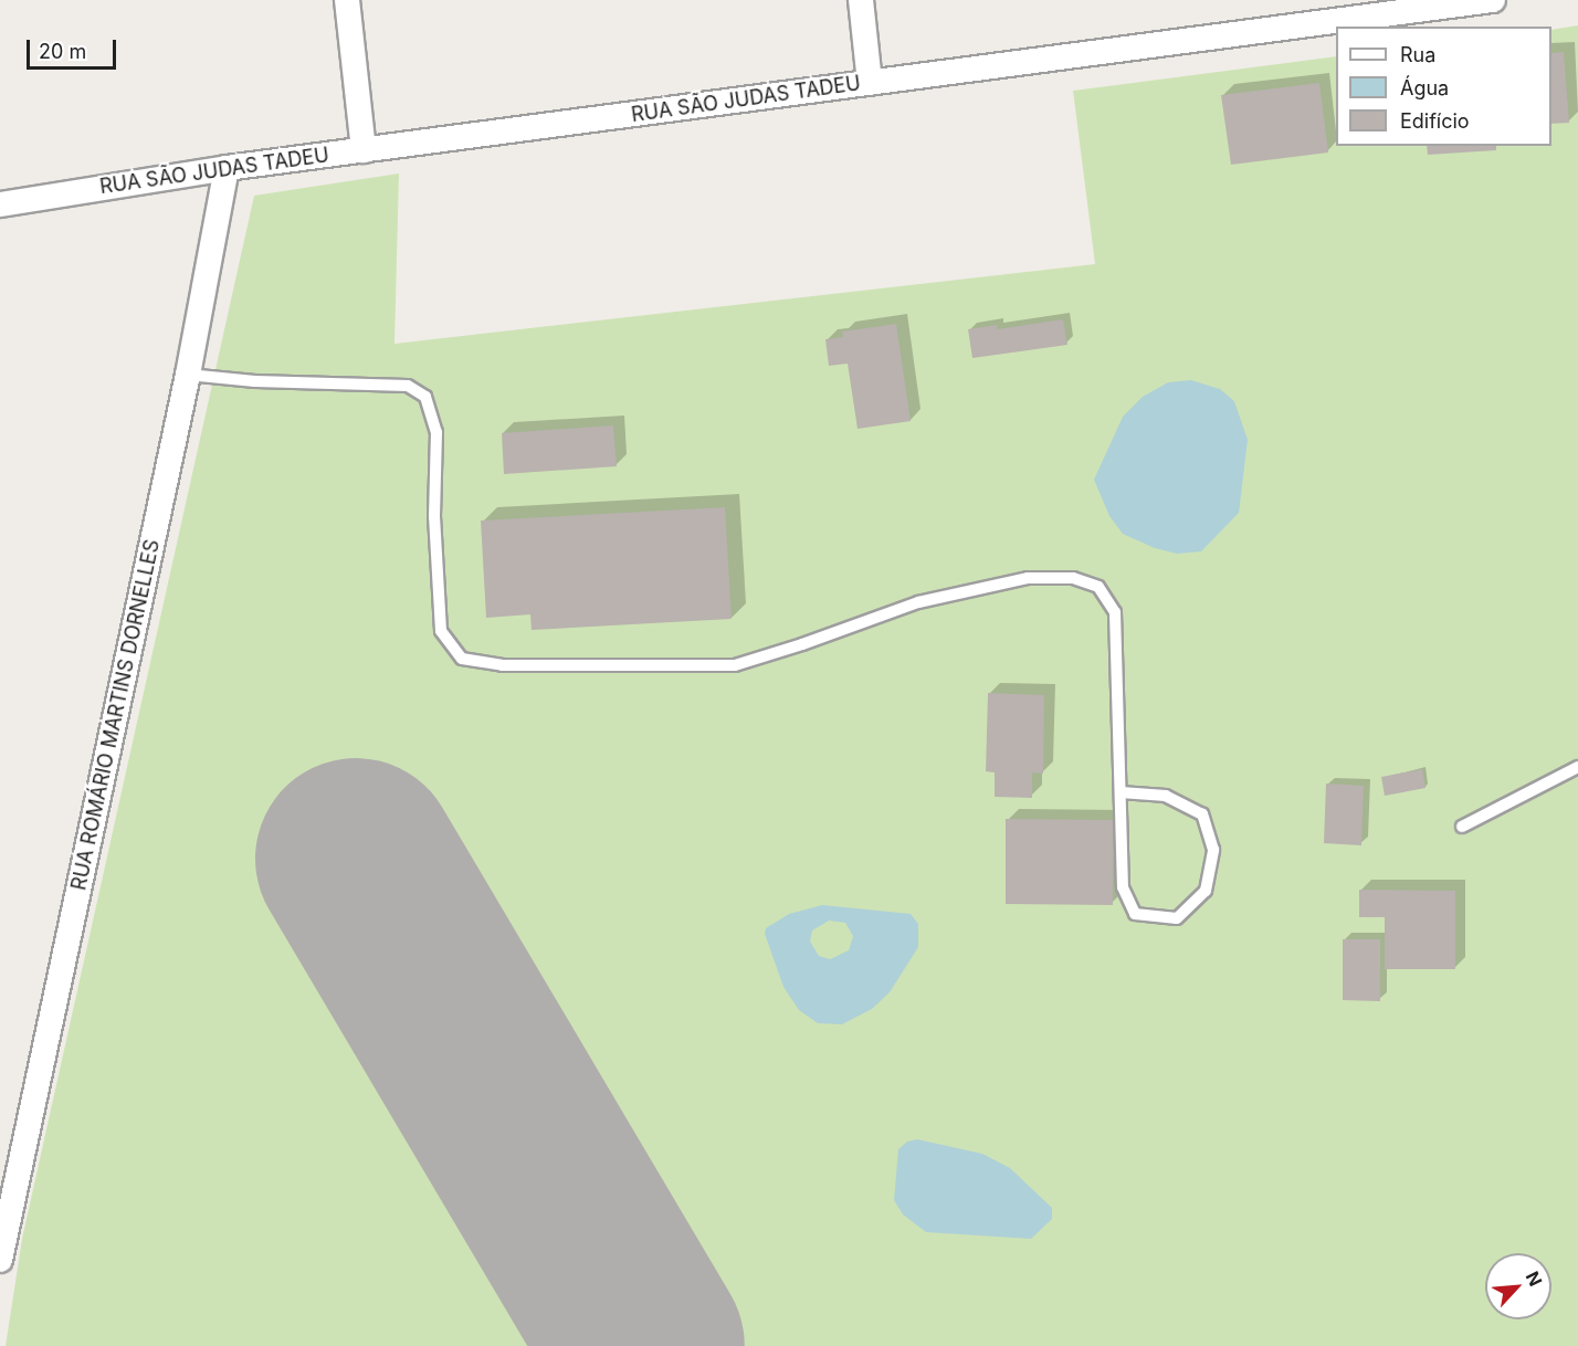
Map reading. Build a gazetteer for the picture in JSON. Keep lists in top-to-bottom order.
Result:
{
  "streets": {
    "street": ["RUA SÃO JUDAS TADEU", "RUA ROMÁRIO MARTINS DORNELLES"]
  },
  "crossings": [
    ["RUA SÃO JUDAS TADEU", "RUA ROMÁRIO MARTINS DORNELLES"]
  ],
  "legend": ["Rua", "Água", "Edifício"],
  "scale_bar": "20 m",
  "north": "top right"
}
